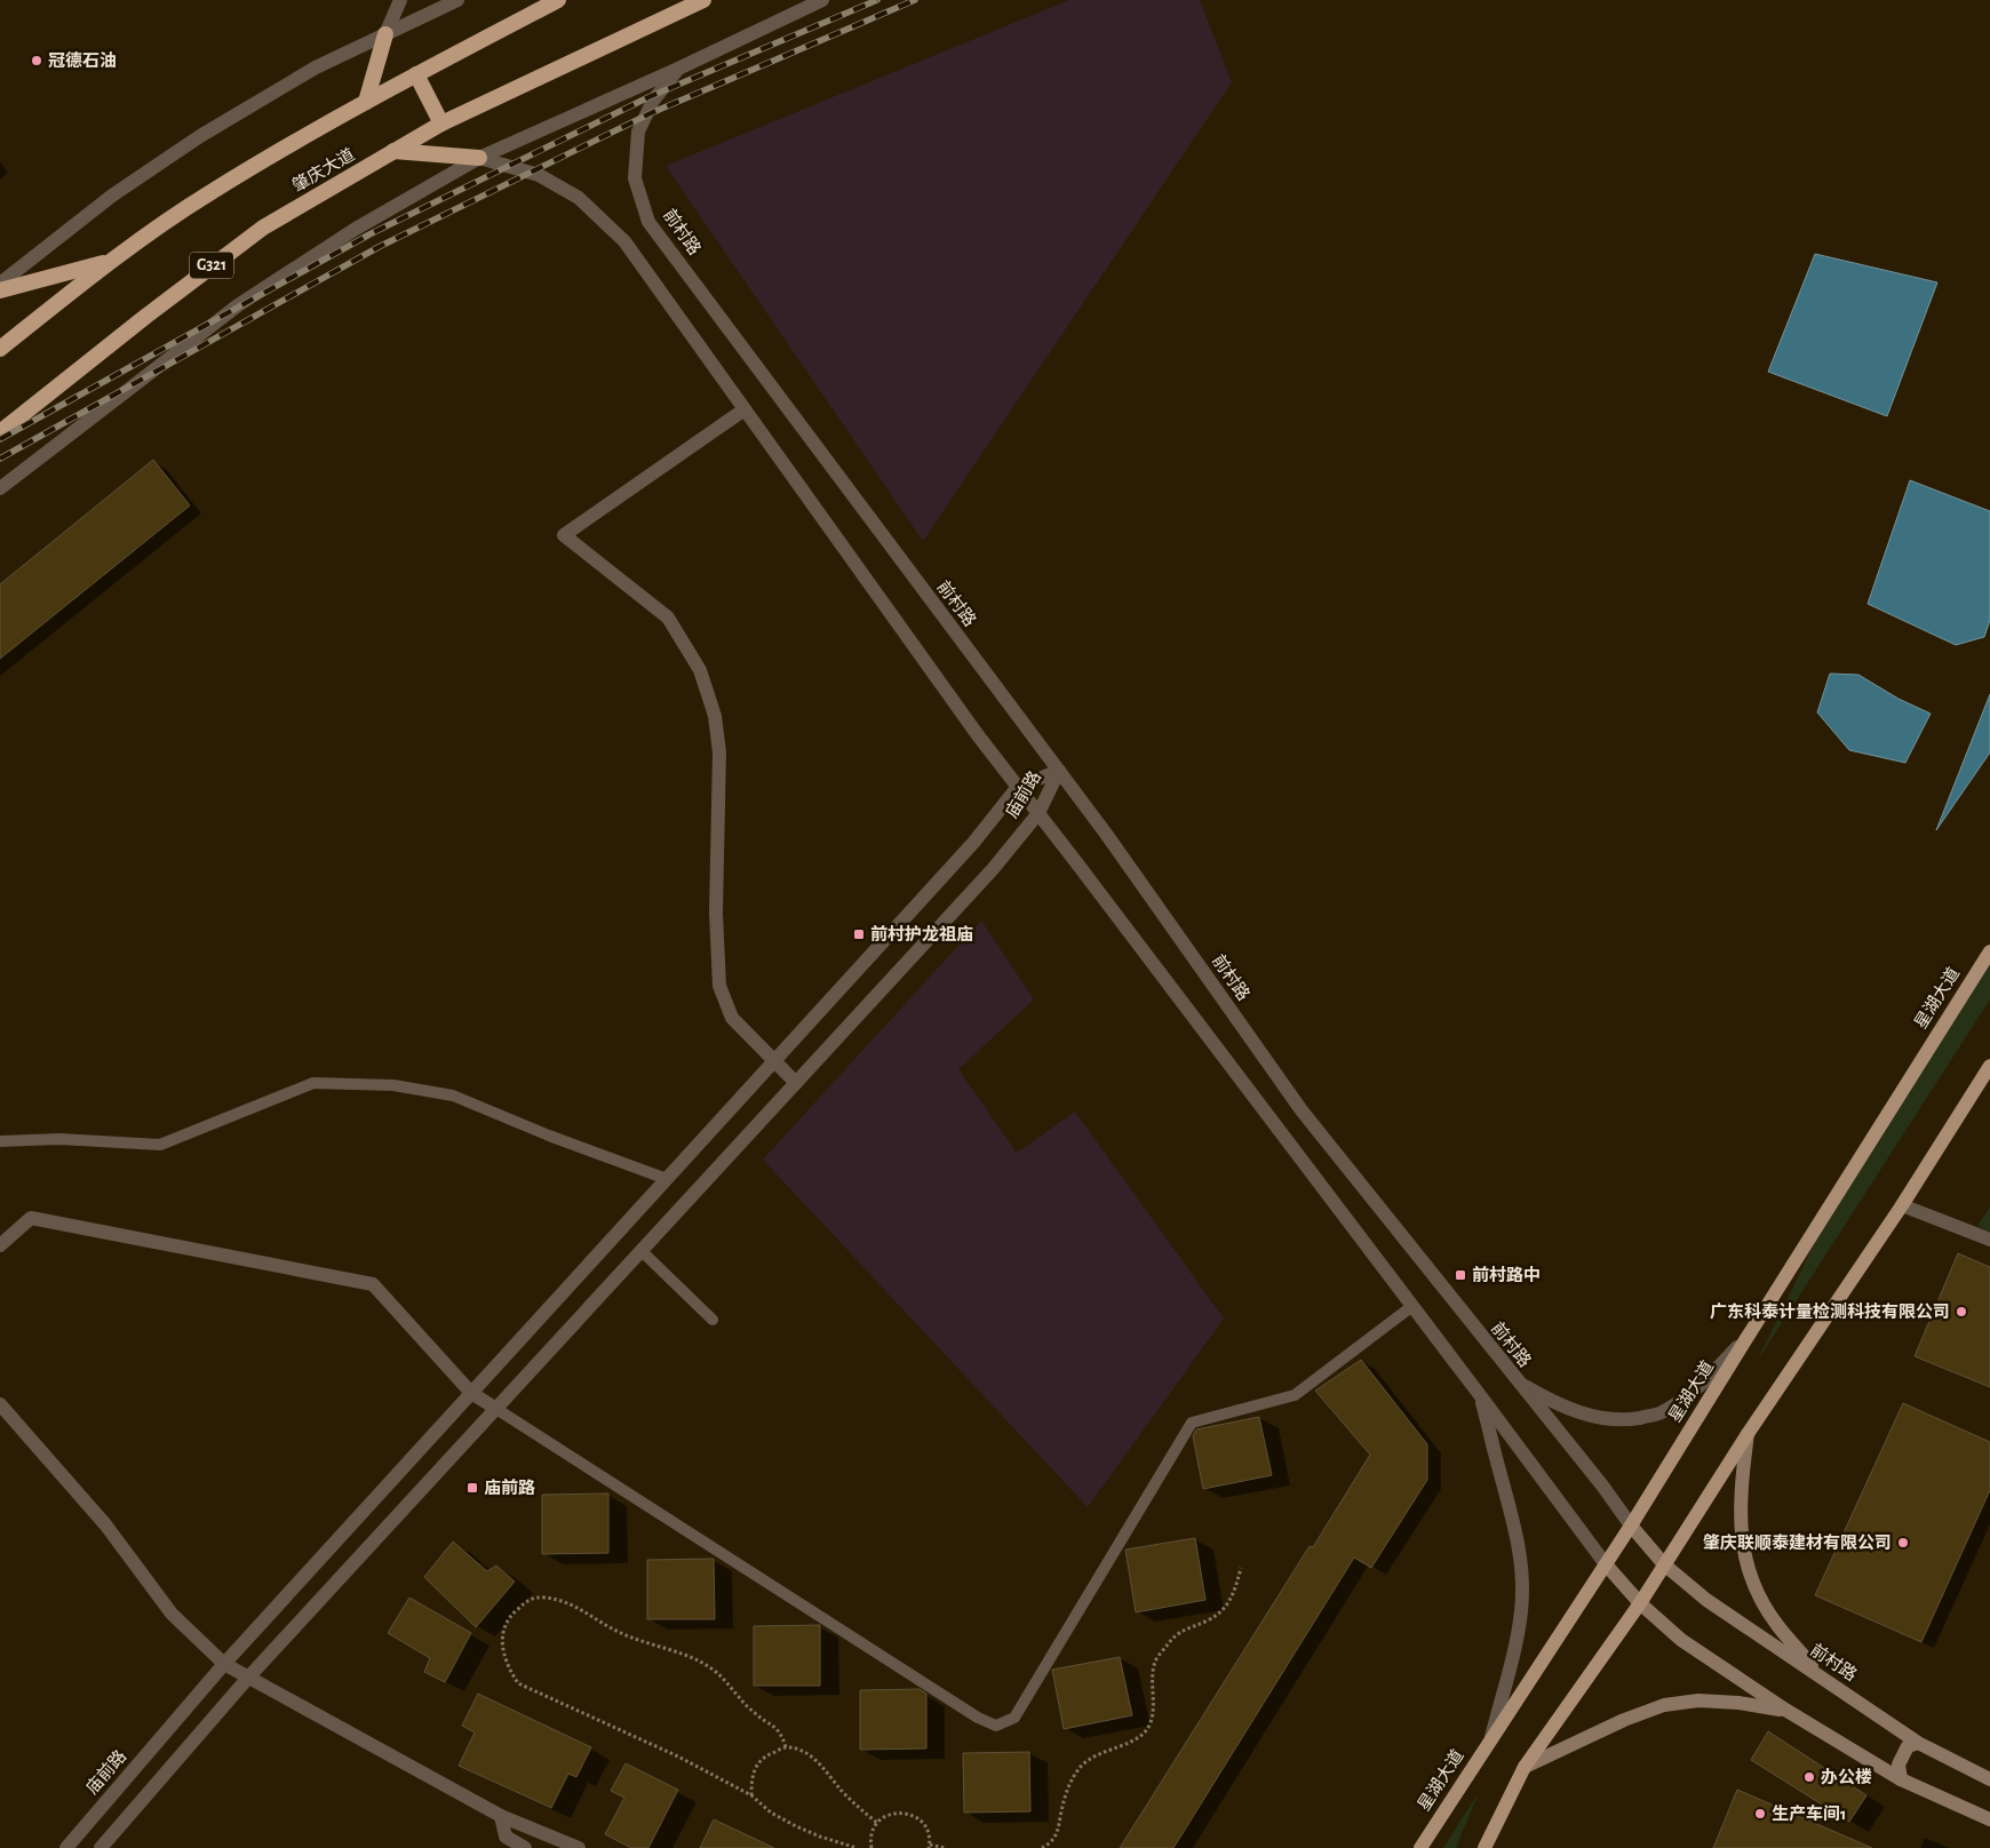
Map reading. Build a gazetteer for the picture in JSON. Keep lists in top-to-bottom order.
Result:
{
  "streets": {
    "highway": ["肇庆大道", "G321"],
    "main road": ["前村路", "星湖大道"],
    "street": ["庙前路"]
  },
  "crossings": [
    ["前村路", "庙前路"],
    ["前村路", "星湖大道"]
  ],
  "places": {
    "other": [
      "冠德石油",
      "广东科泰计量检测科技有限公司",
      "肇庆联顺泰建材有限公司",
      "办公楼",
      "生产车间1"
    ],
    "transit": ["前村护龙祖庙", "前村路中", "庙前路"]
  }
}
